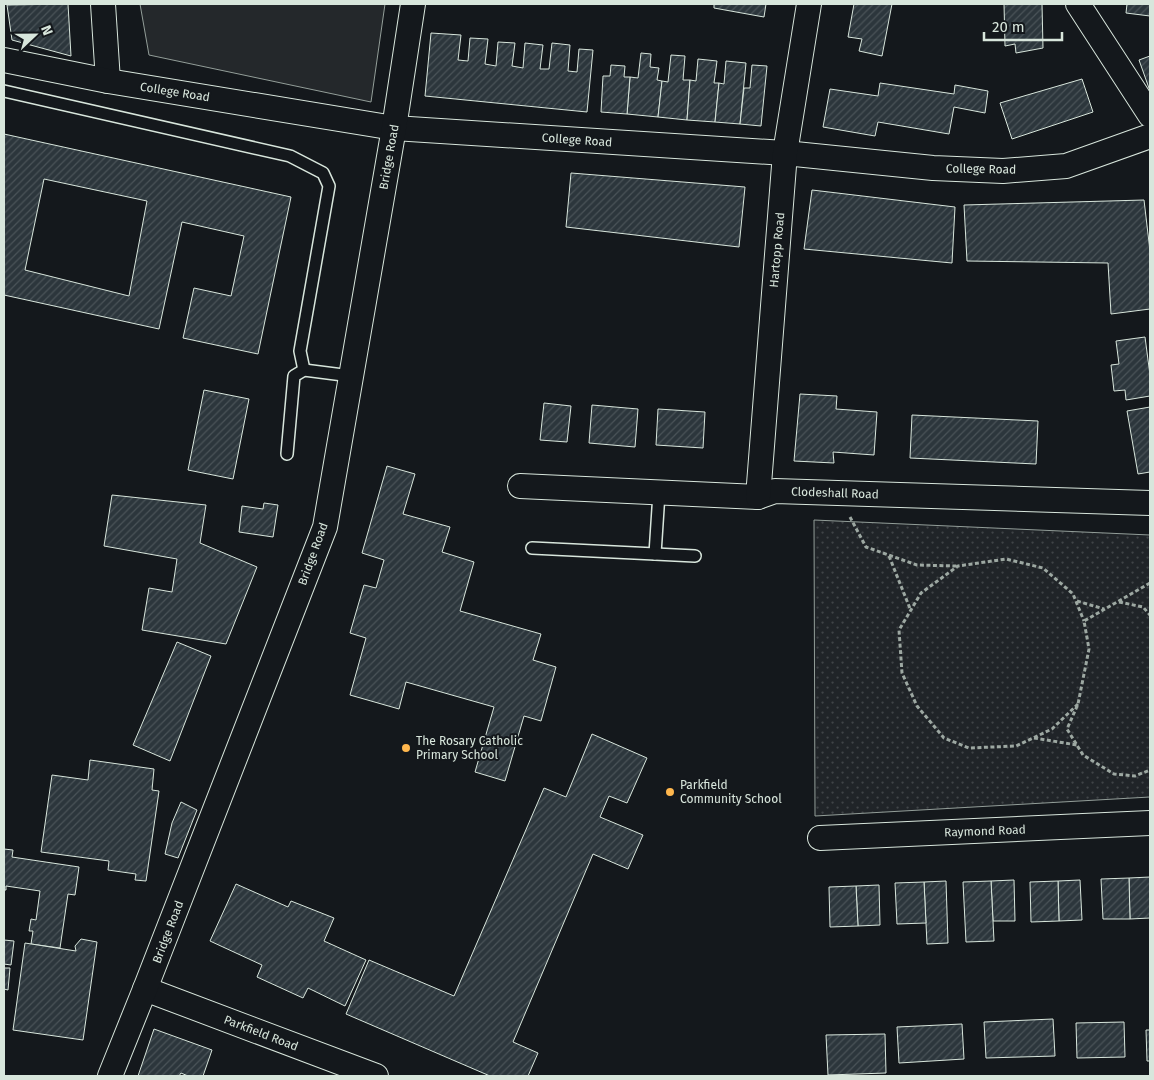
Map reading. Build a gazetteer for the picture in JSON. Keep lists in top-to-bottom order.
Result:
{
  "streets": {
    "street": [
      "College Road",
      "Bridge Road",
      "Hartopp Road",
      "Clodeshall Road",
      "Raymond Road",
      "Parkfield Road"
    ]
  },
  "crossings": [
    ["College Road", "Bridge Road"],
    ["College Road", "Hartopp Road"],
    ["Bridge Road", "Parkfield Road"],
    ["Hartopp Road", "Clodeshall Road"]
  ],
  "places": ["The Rosary Catholic Primary School", "Parkfield Community School"],
  "scale_bar": "20 m",
  "north": "right"
}
